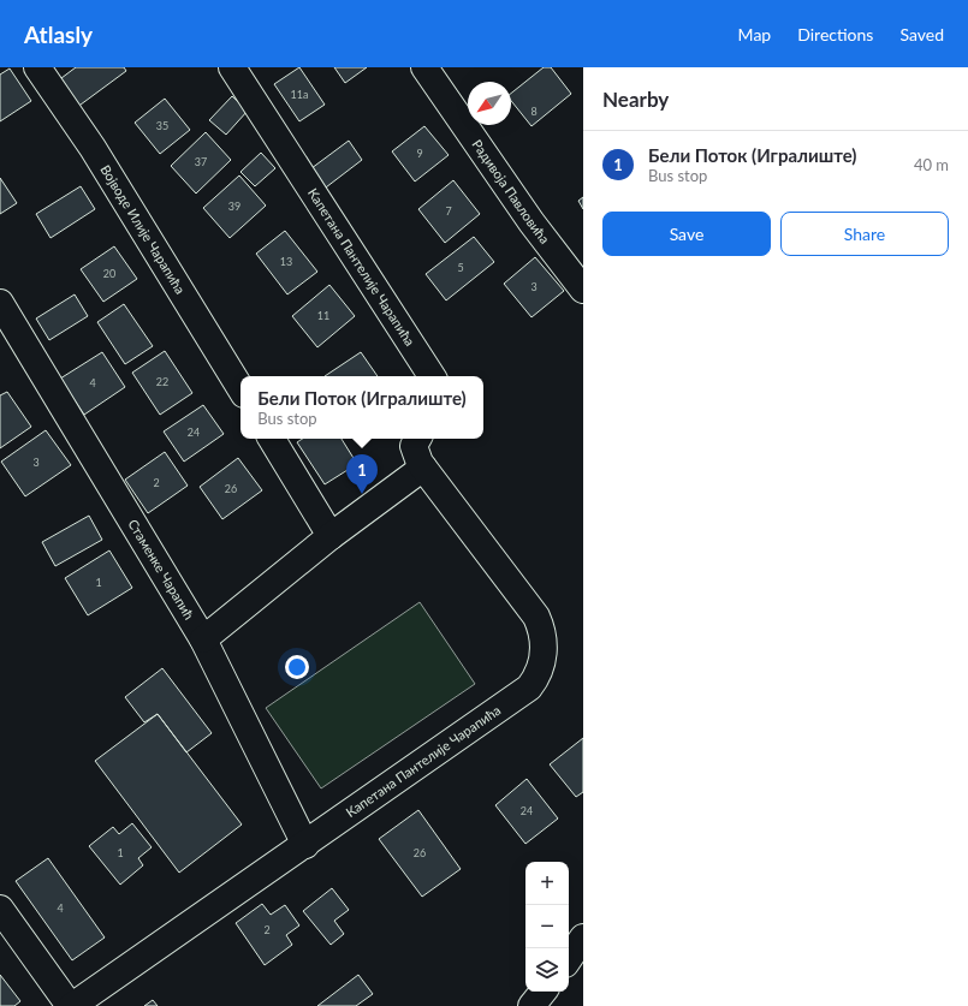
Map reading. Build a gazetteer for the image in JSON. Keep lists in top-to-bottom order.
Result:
{
  "streets": {
    "street": [
      "Радивоја Павловића",
      "Војводе Илије Чарапића",
      "Капетана Пантелије Чарапића",
      "Стаменке Чарапић"
    ]
  },
  "crossings": [
    ["Капетана Пантелије Чарапића", "Стаменке Чарапић"]
  ],
  "house_numbers": [
    "11a",
    "8",
    "35",
    "9",
    "37",
    "39",
    "7",
    "13",
    "5",
    "20",
    "3",
    "11",
    "22",
    "4",
    "24",
    "3",
    "2",
    "26",
    "1",
    "24",
    "1",
    "26",
    "4",
    "2"
  ],
  "north": "bottom left",
  "page": {
    "header": "Atlasly",
    "nav": ["Map", "Directions", "Saved"],
    "heading": "Nearby",
    "list": [
      {
        "mark": "1",
        "name": "Бели Поток (Игралиште)",
        "note": "Bus stop",
        "value": "40 m"
      }
    ],
    "buttons": ["Save", "Share"],
    "popup": ["Бели Поток (Игралиште)", "Bus stop"],
    "pins": "1",
    "map_buttons": ["+", "−"]
  }
}
